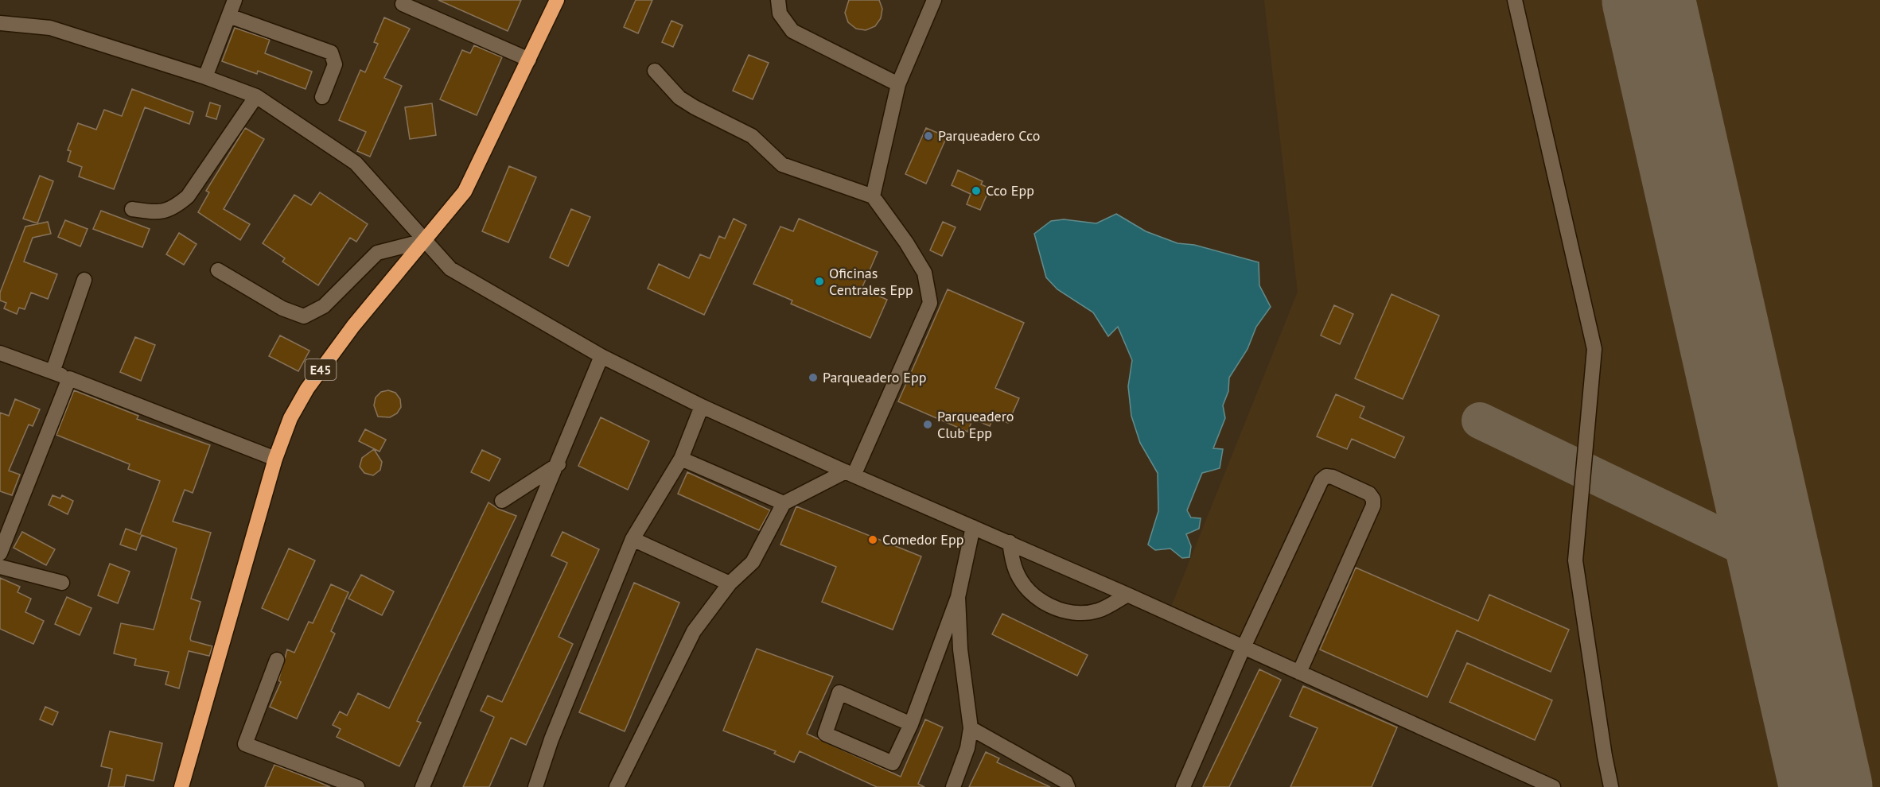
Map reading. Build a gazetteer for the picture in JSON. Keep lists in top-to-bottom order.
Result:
{
  "streets": {
    "highway": ["E45"]
  },
  "places": [
    "Parqueadero Cco",
    "Cco Epp",
    "Oficinas Centrales Epp",
    "Parqueadero Epp",
    "Parqueadero Club Epp",
    "Comedor Epp"
  ]
}
